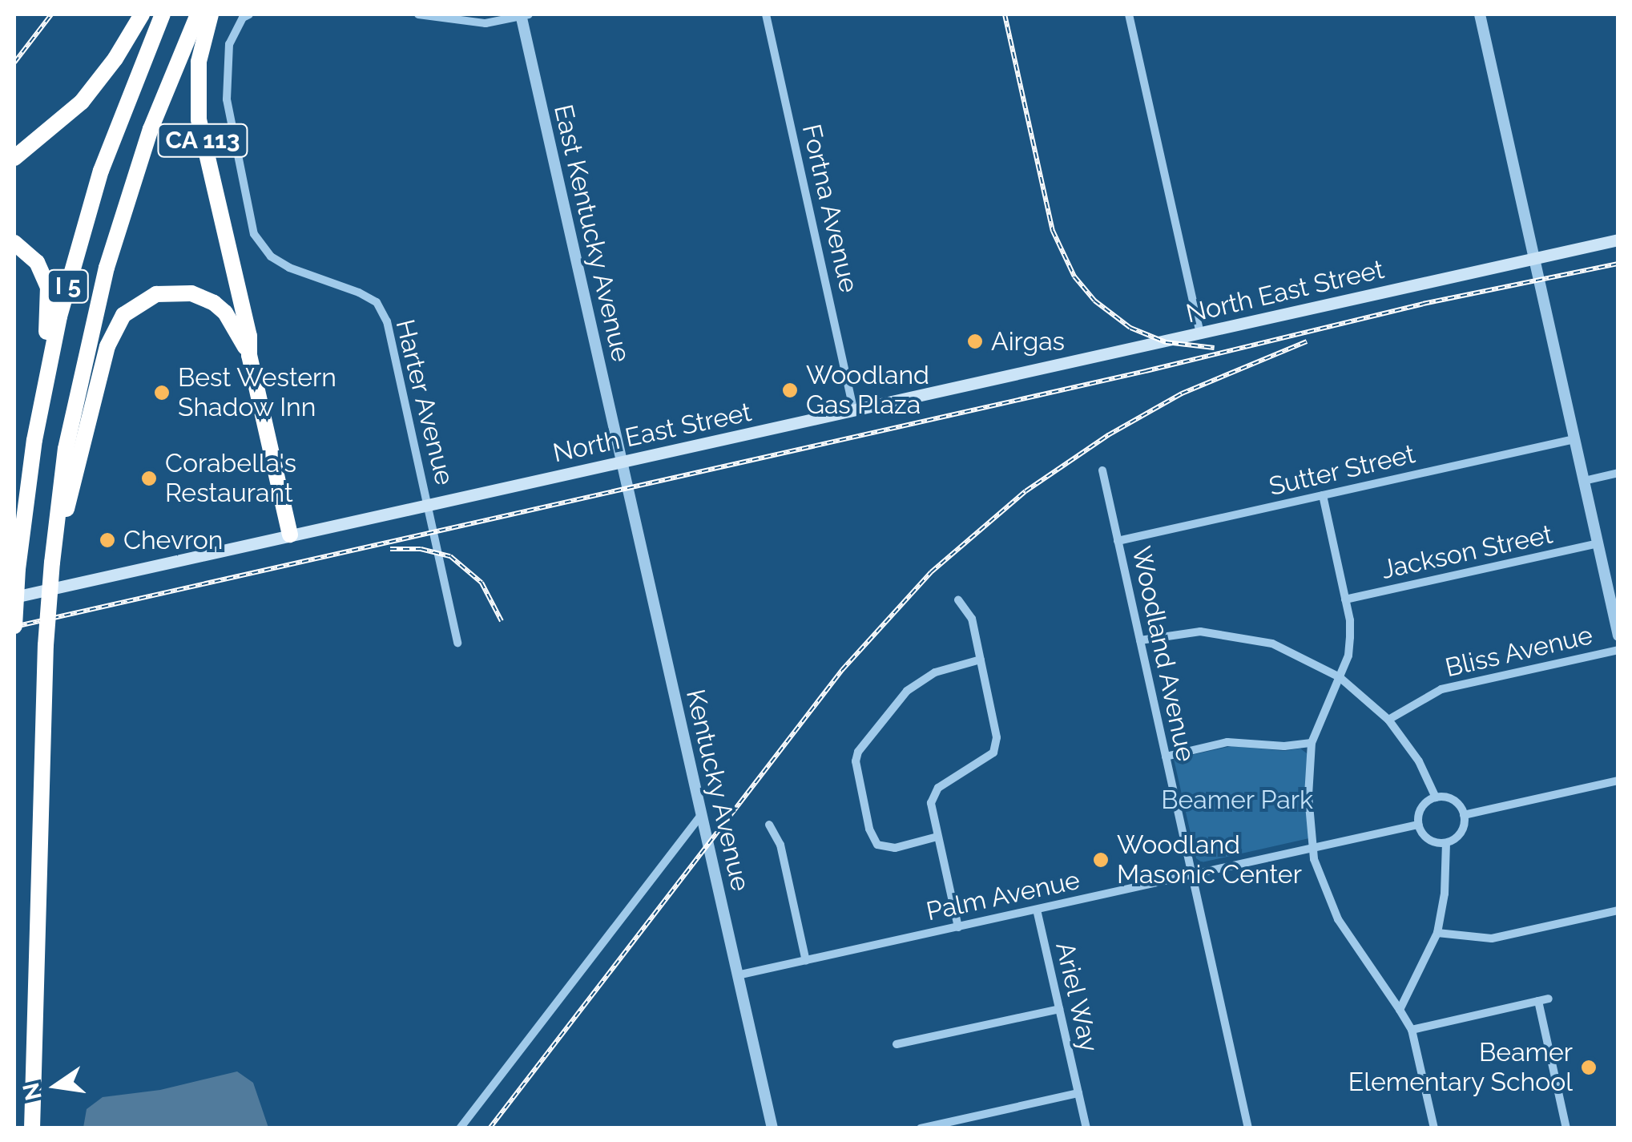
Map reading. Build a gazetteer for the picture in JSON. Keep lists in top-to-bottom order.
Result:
{
  "streets": {
    "highway": ["CA 113", "I 5"],
    "main road": ["North East Street"],
    "street": [
      "Fortna Avenue",
      "East Kentucky Avenue",
      "Harter Avenue",
      "Sutter Street",
      "Jackson Street",
      "Bliss Avenue",
      "Woodland Avenue",
      "Kentucky Avenue",
      "Palm Avenue",
      "Ariel Way"
    ]
  },
  "crossings": [
    ["CA 113", "North East Street"],
    ["Fortna Avenue", "North East Street"],
    ["East Kentucky Avenue", "North East Street"],
    ["East Kentucky Avenue", "Kentucky Avenue"],
    ["North East Street", "Harter Avenue"],
    ["North East Street", "Kentucky Avenue"],
    ["Sutter Street", "Woodland Avenue"],
    ["Woodland Avenue", "Palm Avenue"],
    ["Kentucky Avenue", "Palm Avenue"],
    ["Palm Avenue", "Ariel Way"]
  ],
  "parks": ["Beamer Park"],
  "places": [
    "Airgas",
    "Woodland Gas Plaza",
    "Best Western Shadow Inn",
    "Corabella's Restaurant",
    "Chevron",
    "Woodland Masonic Center",
    "Beamer Elementary School"
  ],
  "north": "left"
}
